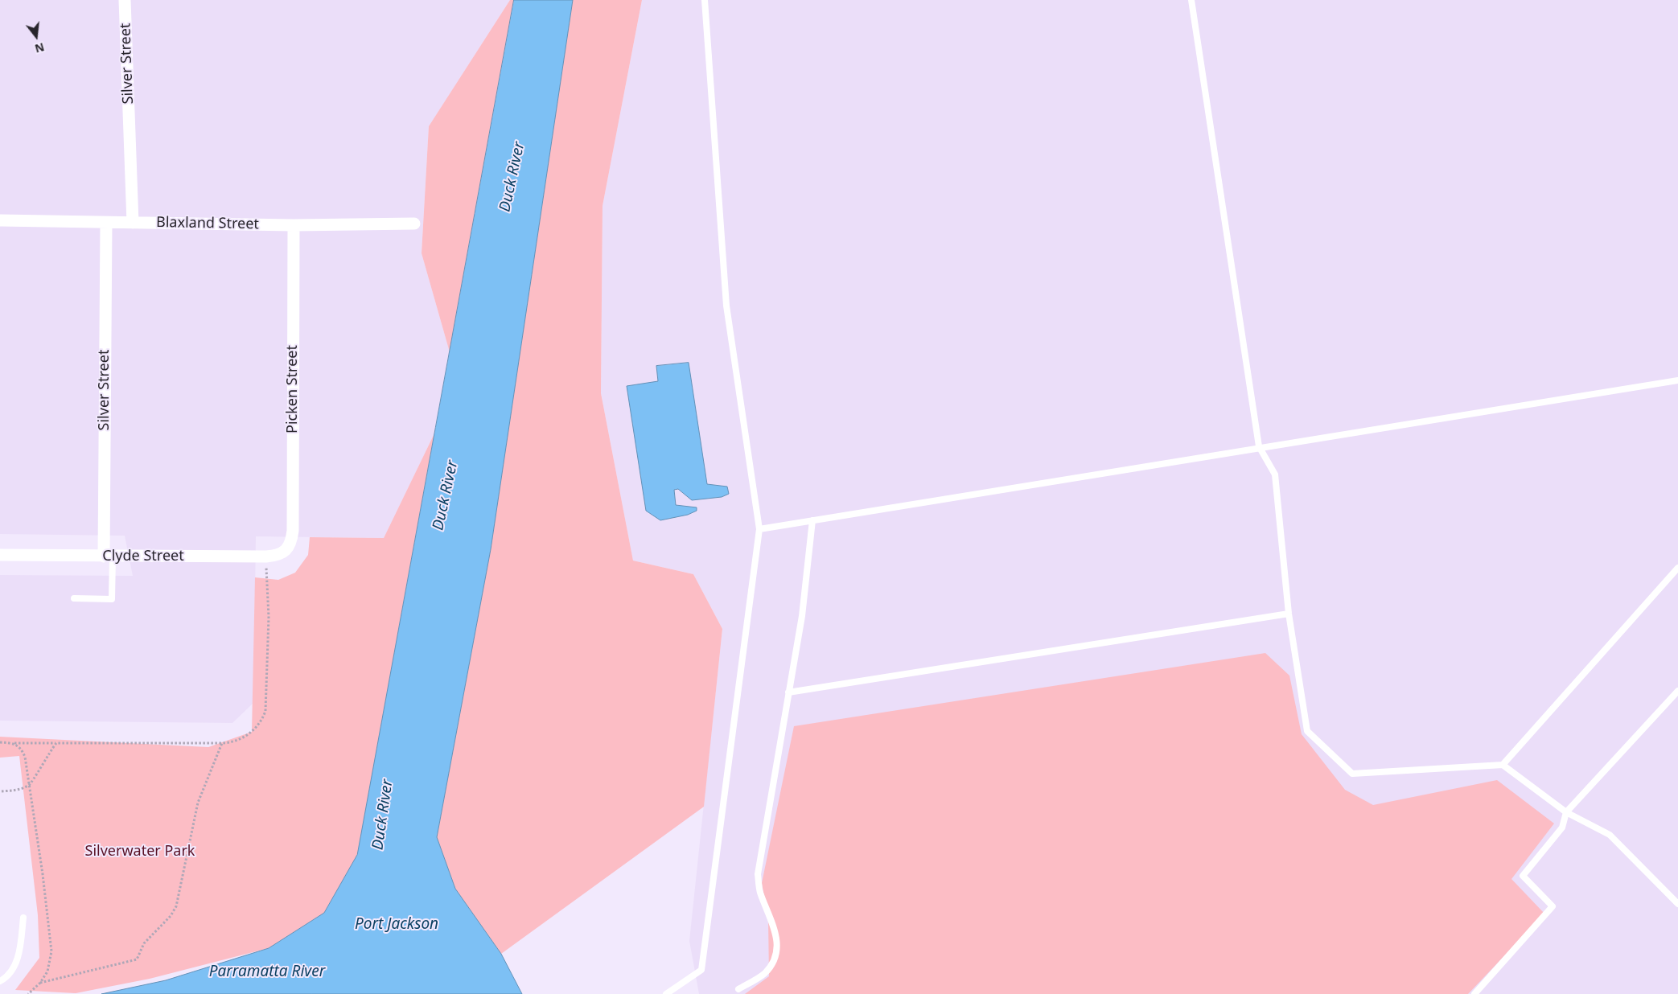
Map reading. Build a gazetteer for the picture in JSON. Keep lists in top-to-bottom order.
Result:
{
  "streets": {
    "street": [
      "Silver Street",
      "Blaxland Street",
      "Picken Street",
      "Clyde Street"
    ]
  },
  "crossings": [
    ["Silver Street", "Blaxland Street"],
    ["Silver Street", "Clyde Street"],
    ["Blaxland Street", "Picken Street"],
    ["Picken Street", "Clyde Street"]
  ],
  "water": ["Duck River", "Port Jackson", "Parramatta River"],
  "parks": ["Silverwater Park"],
  "north": "bottom"
}
